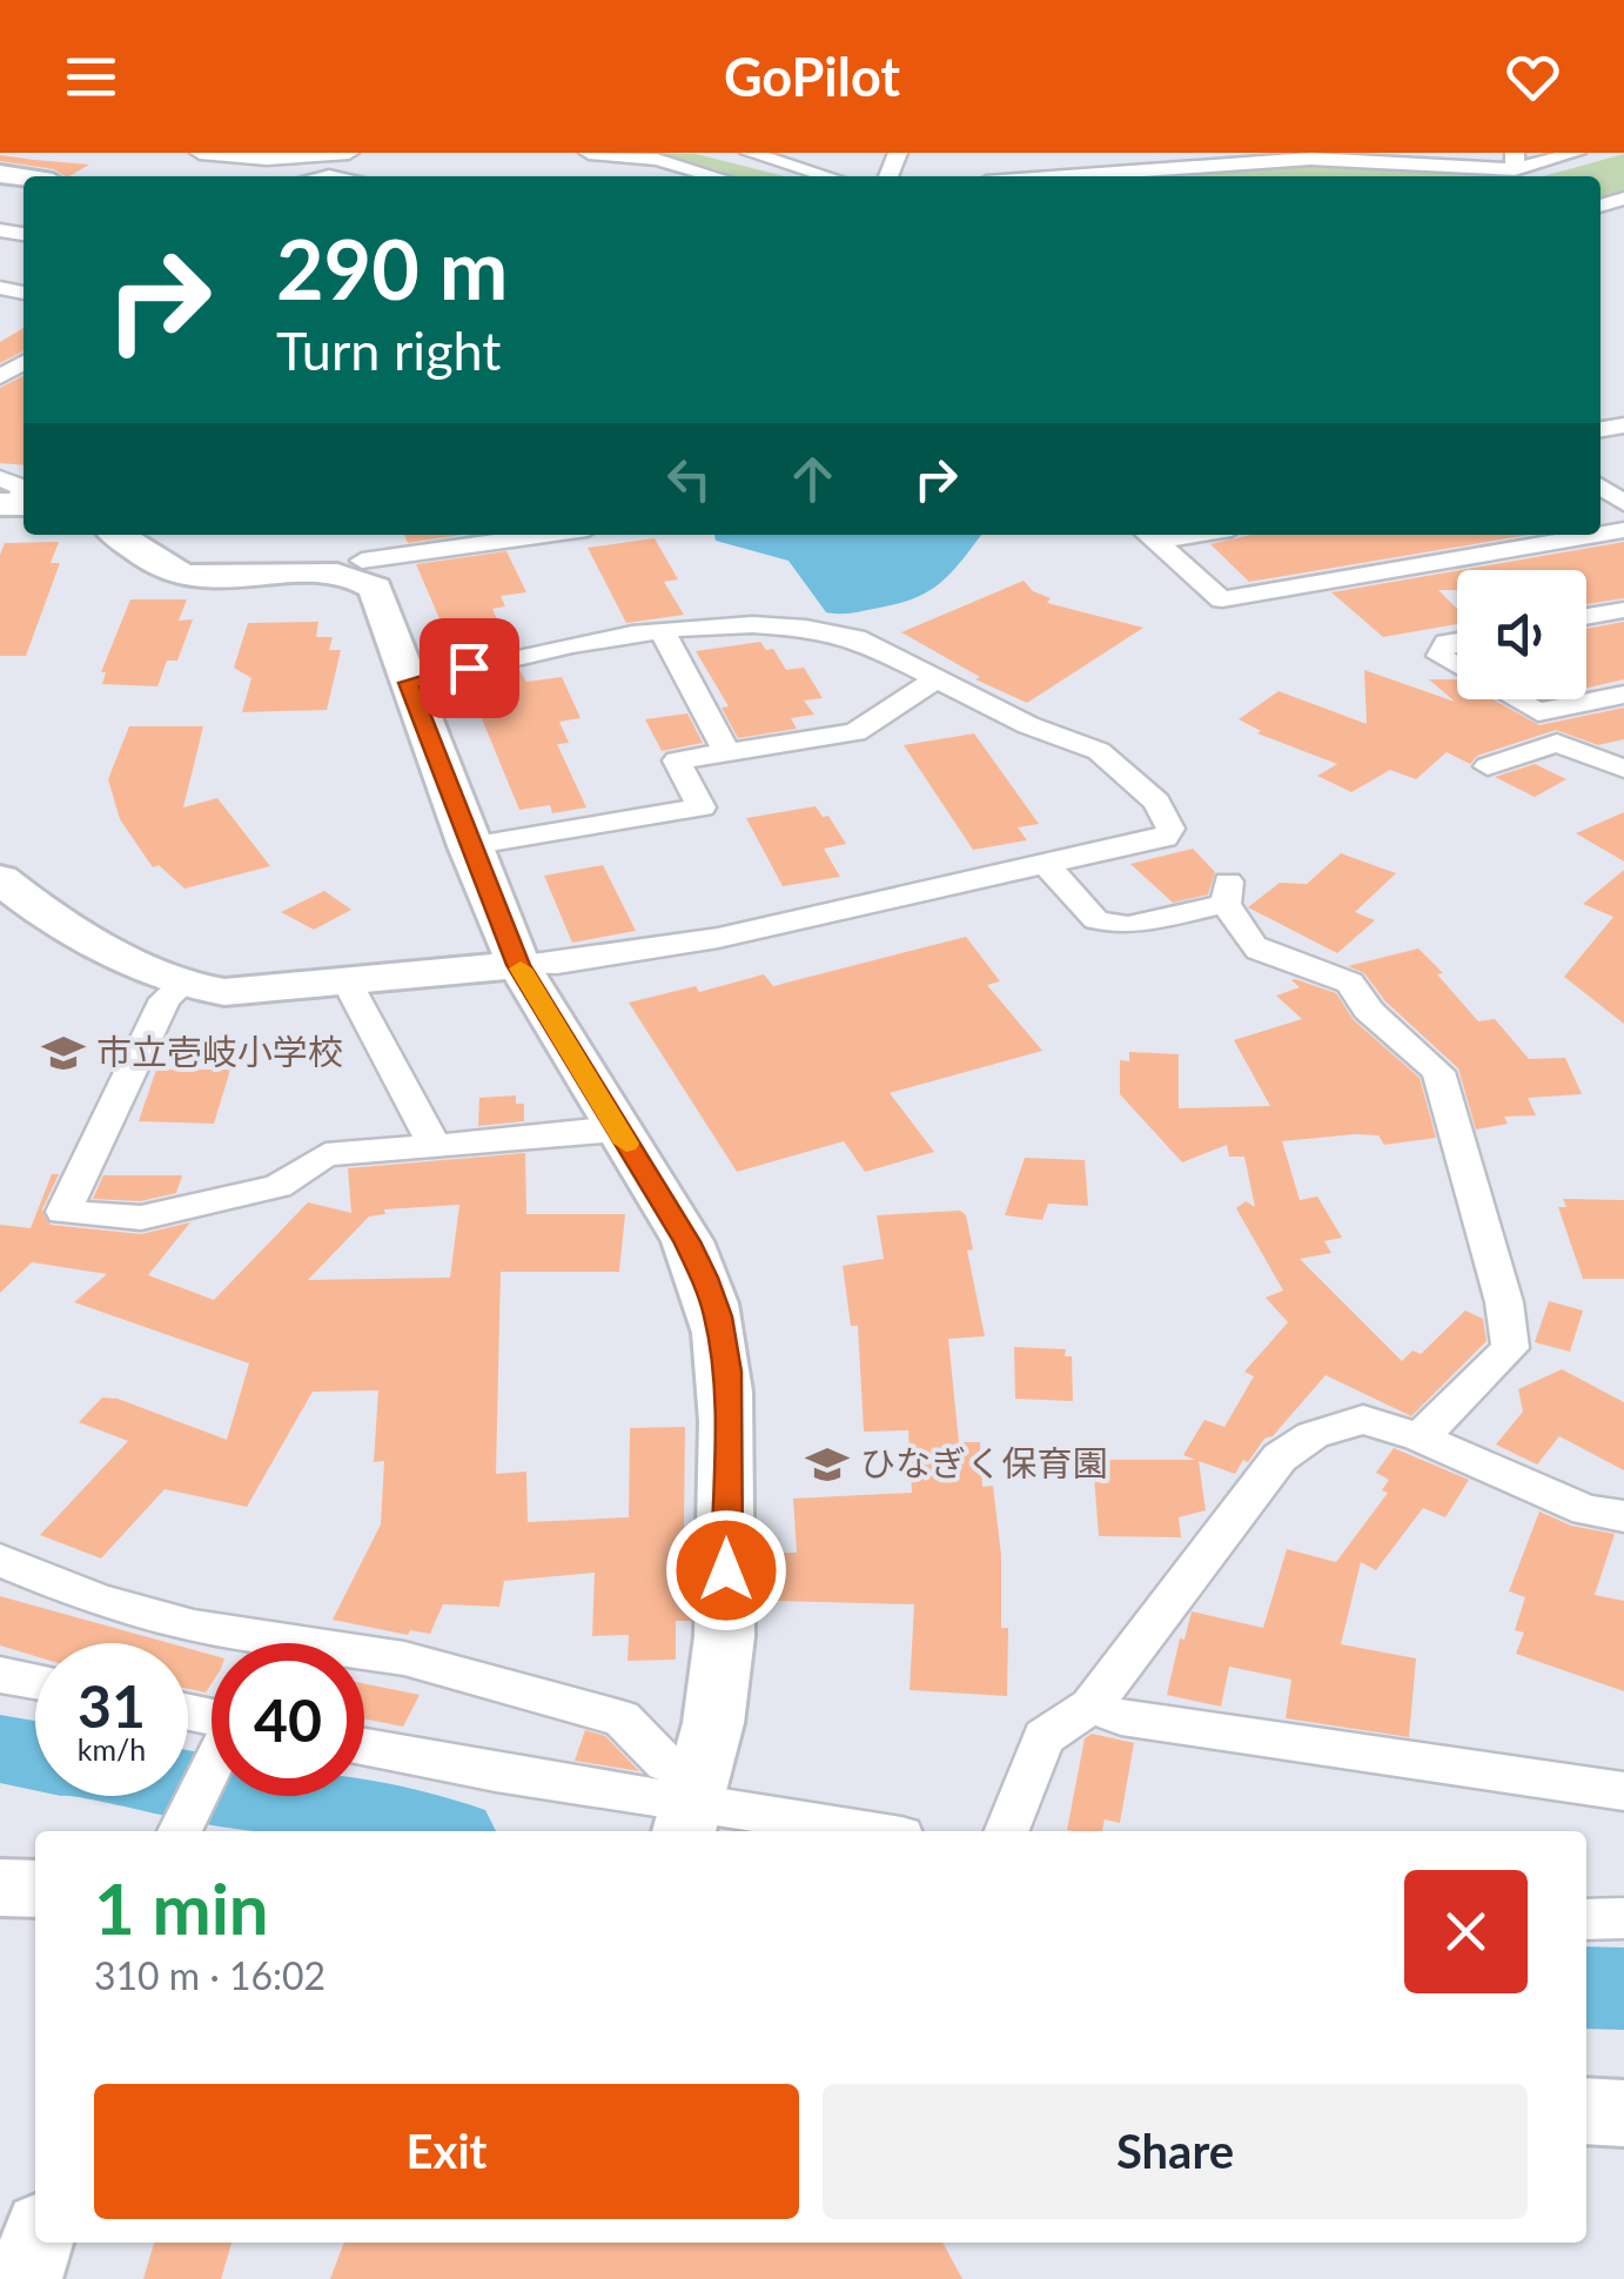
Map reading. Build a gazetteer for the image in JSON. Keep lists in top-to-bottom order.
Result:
{
  "places": {
    "school or university": ["市立壱岐小学校", "ひなぎく保育園"]
  },
  "page": {
    "header": "GoPilot",
    "turn": ["290 m", "Turn right"],
    "speed": "31 km/h",
    "limit": "40",
    "heading": ["1 min", "310 m · 16:02"],
    "buttons": ["Exit", "Share"]
  }
}
